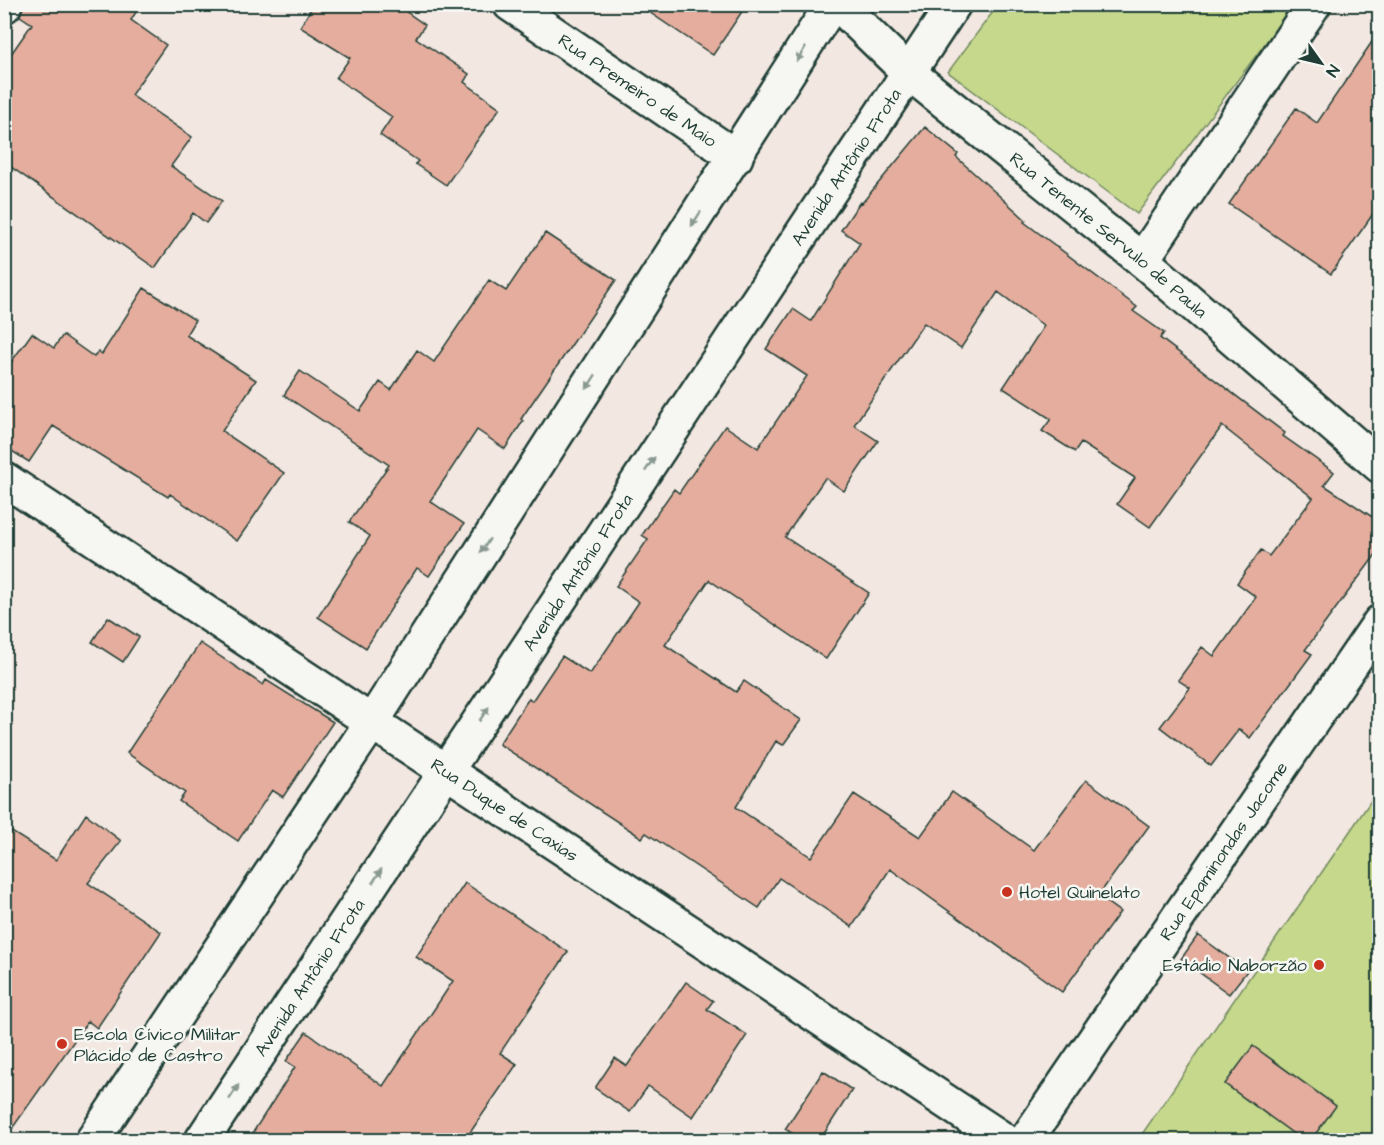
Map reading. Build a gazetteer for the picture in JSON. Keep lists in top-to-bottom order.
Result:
{
  "streets": {
    "street": [
      "Rua Premeiro de Maio",
      "Avenida Antônio Frota",
      "Rua Tenente Servulo de Paula",
      "Rua Duque de Caxias",
      "Rua Epaminondas Jacome"
    ]
  },
  "crossings": [
    ["Avenida Antônio Frota", "Rua Tenente Servulo de Paula"],
    ["Avenida Antônio Frota", "Rua Duque de Caxias"]
  ],
  "places": ["Hotel Quinelato", "Estádio Naborzão", "Escola Cívico Militar Plácido de Castro"],
  "north": "bottom right"
}
